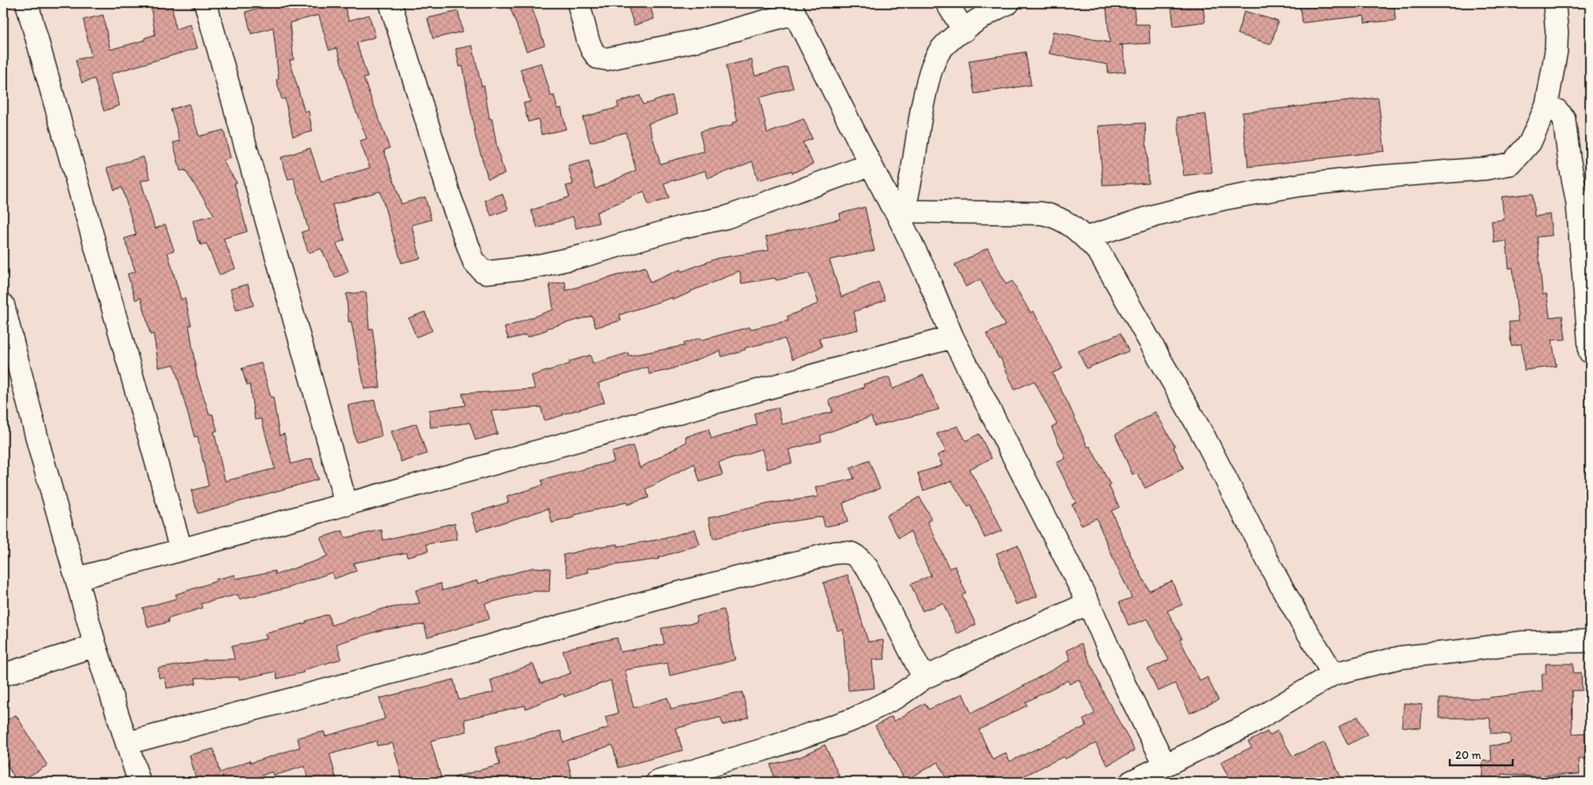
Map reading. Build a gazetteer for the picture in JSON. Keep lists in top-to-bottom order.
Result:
{
  "scale_bar": "20 m"
}
